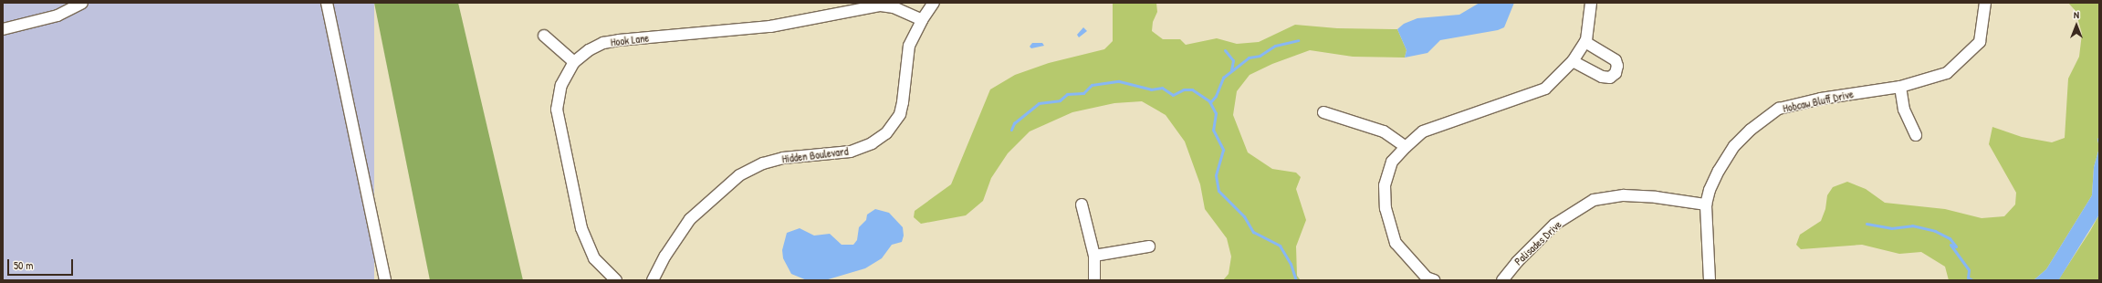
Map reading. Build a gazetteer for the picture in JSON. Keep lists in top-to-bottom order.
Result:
{
  "streets": {
    "street": [
      "Hook Lane",
      "Hobcaw Bluff Drive",
      "Hidden Boulevard",
      "Palisades Drive"
    ]
  },
  "crossings": [
    ["Hook Lane", "Hidden Boulevard"],
    ["Hobcaw Bluff Drive", "Palisades Drive"]
  ],
  "scale_bar": "50 m",
  "north": "top"
}
